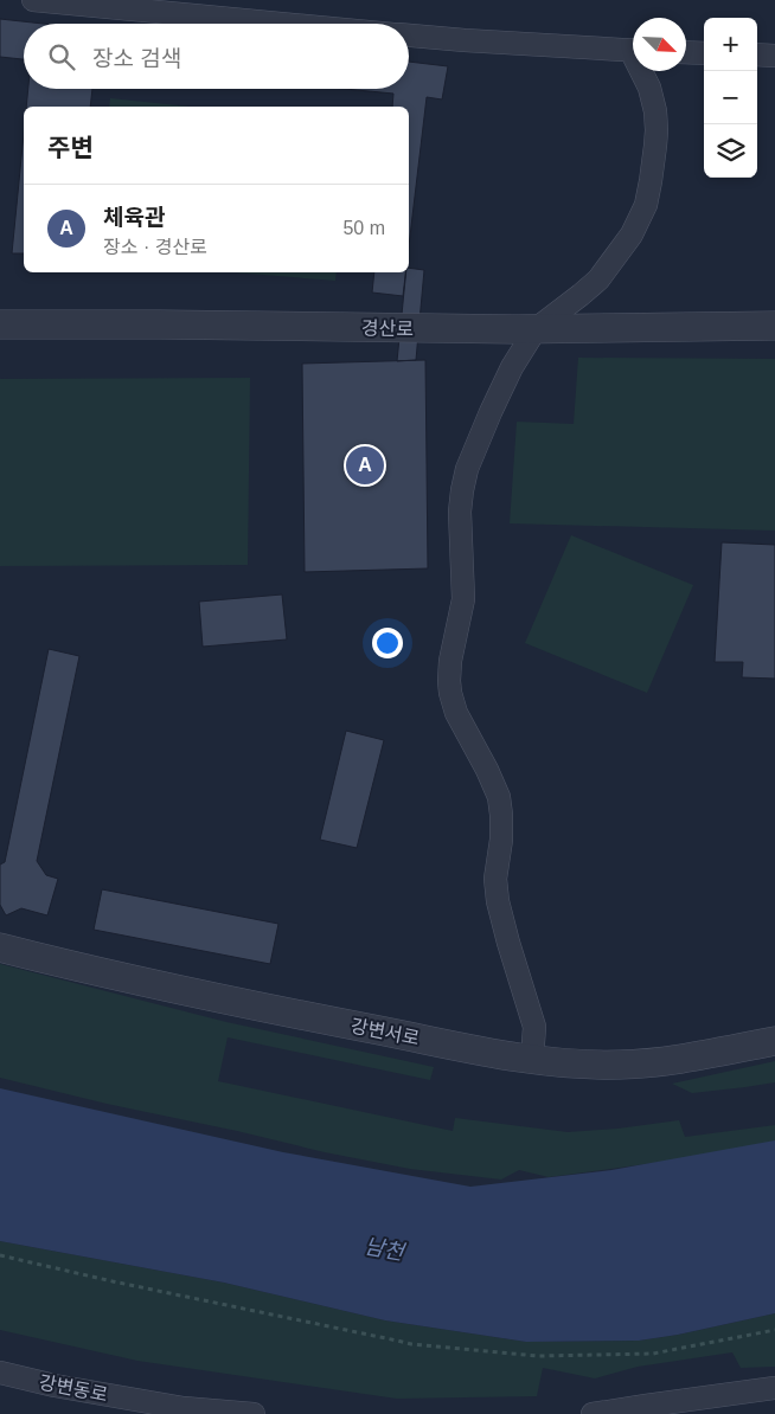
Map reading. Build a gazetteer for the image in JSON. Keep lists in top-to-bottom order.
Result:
{
  "streets": {
    "street": ["경산로", "강변서로", "강변동로"]
  },
  "water": ["남천"],
  "north": "bottom right",
  "page": {
    "map_buttons": ["+", "−"],
    "search": "장소 검색",
    "heading": "주변",
    "list": [
      {
        "mark": "A",
        "name": "체육관",
        "note": "장소 · 경산로",
        "value": "50 m"
      }
    ],
    "pins": "A"
  }
}
